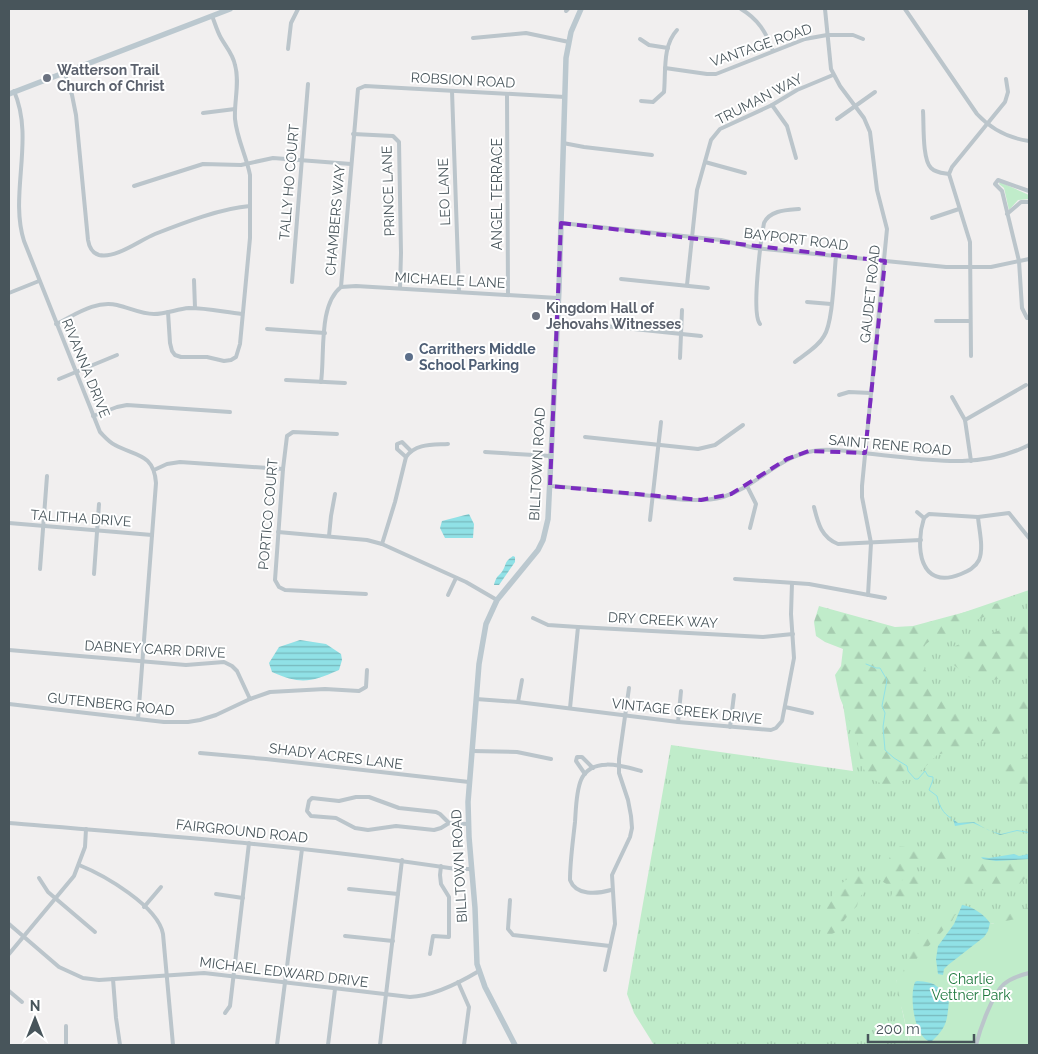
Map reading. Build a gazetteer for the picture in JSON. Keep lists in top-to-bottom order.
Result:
{
  "streets": {
    "main road": ["BILLTOWN ROAD"],
    "street": [
      "VANTAGE ROAD",
      "ROBSION ROAD",
      "TRUMAN WAY",
      "TALLY HO COURT",
      "PRINCE LANE",
      "LEO LANE",
      "ANGEL TERRACE",
      "CHAMBERS WAY",
      "BAYPORT ROAD",
      "MICHAELE LANE",
      "GAUDET ROAD",
      "RIVANNA DRIVE",
      "SAINT RENE ROAD",
      "PORTICO COURT",
      "TALITHA DRIVE",
      "DRY CREEK WAY",
      "DABNEY CARR DRIVE",
      "GUTENBERG ROAD",
      "VINTAGE CREEK DRIVE",
      "SHADY ACRES LANE",
      "FAIRGROUND ROAD",
      "MICHAEL EDWARD DRIVE"
    ]
  },
  "crossings": [
    ["VANTAGE ROAD", "GAUDET ROAD"],
    ["ROBSION ROAD", "LEO LANE"],
    ["ROBSION ROAD", "ANGEL TERRACE"],
    ["ROBSION ROAD", "CHAMBERS WAY"],
    ["ROBSION ROAD", "BILLTOWN ROAD"],
    ["TRUMAN WAY", "BAYPORT ROAD"],
    ["TRUMAN WAY", "GAUDET ROAD"],
    ["PRINCE LANE", "CHAMBERS WAY"],
    ["PRINCE LANE", "MICHAELE LANE"],
    ["LEO LANE", "MICHAELE LANE"],
    ["ANGEL TERRACE", "MICHAELE LANE"],
    ["CHAMBERS WAY", "MICHAELE LANE"],
    ["BAYPORT ROAD", "GAUDET ROAD"],
    ["BAYPORT ROAD", "BILLTOWN ROAD"],
    ["MICHAELE LANE", "BILLTOWN ROAD"],
    ["GAUDET ROAD", "SAINT RENE ROAD"],
    ["SAINT RENE ROAD", "BILLTOWN ROAD"],
    ["BILLTOWN ROAD", "VINTAGE CREEK DRIVE"],
    ["BILLTOWN ROAD", "SHADY ACRES LANE"],
    ["BILLTOWN ROAD", "FAIRGROUND ROAD"],
    ["BILLTOWN ROAD", "MICHAEL EDWARD DRIVE"],
    ["DRY CREEK WAY", "VINTAGE CREEK DRIVE"],
    ["DABNEY CARR DRIVE", "GUTENBERG ROAD"]
  ],
  "parks": ["Charlie Vettner Park"],
  "places": ["Watterson Trail Church of Christ", "Kingdom Hall of Jehovahs Witnesses", "Carrithers Middle School Parking"],
  "scale_bar": "200 m",
  "north": "top"
}
